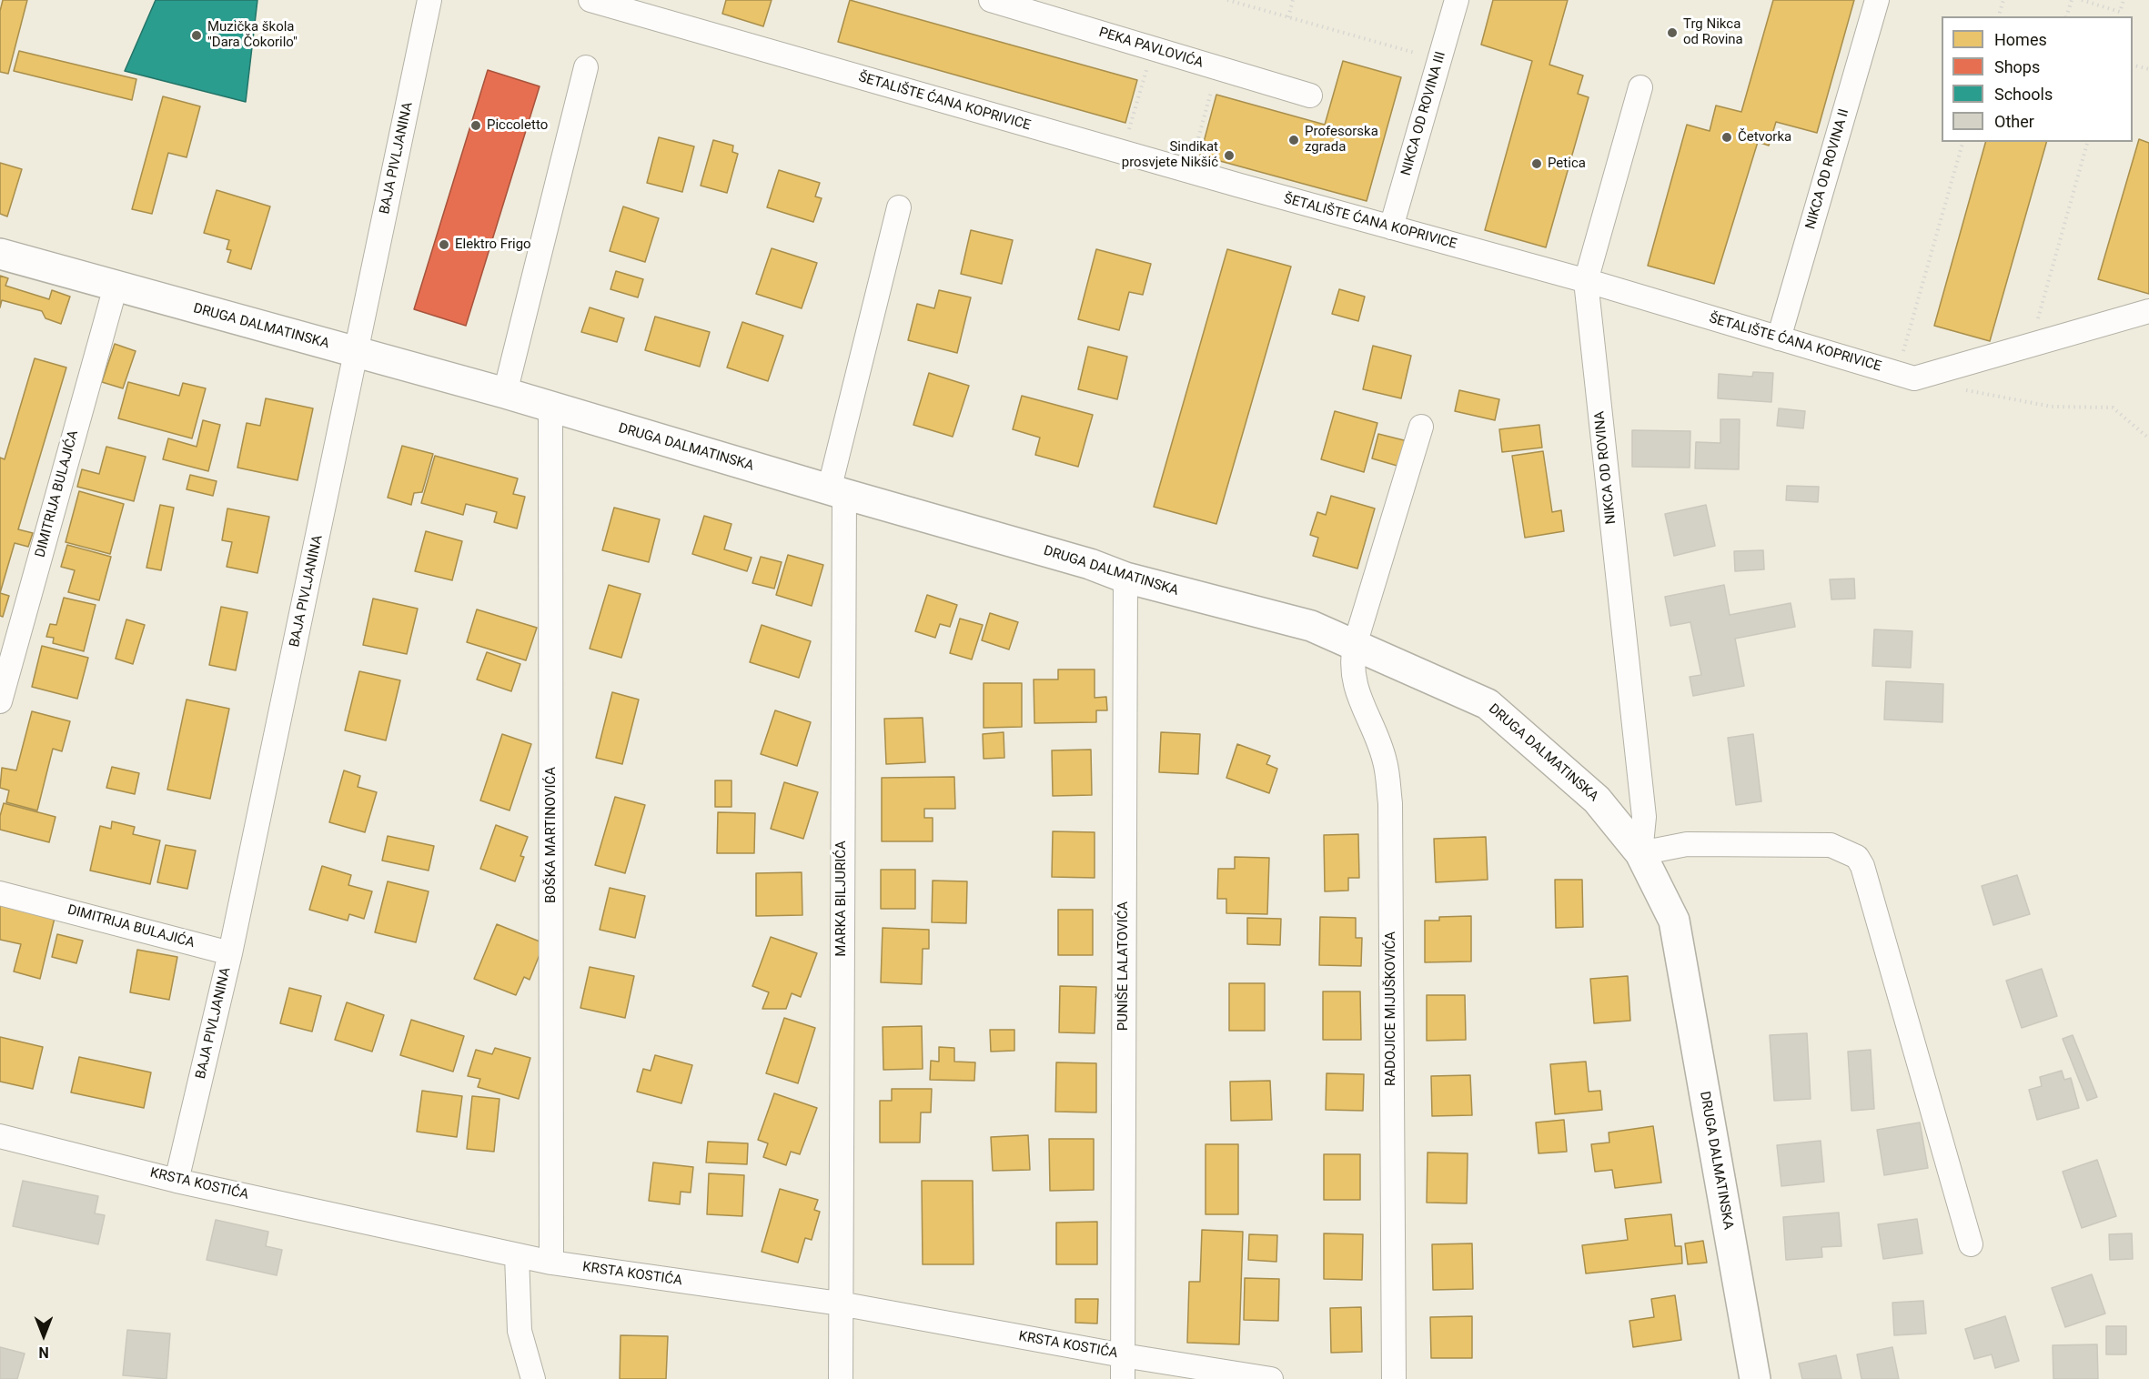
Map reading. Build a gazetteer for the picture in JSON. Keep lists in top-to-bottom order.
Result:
{
  "streets": {
    "street": [
      "PEKA PAVLOVIĆA",
      "ŠETALIŠTE ĆANA KOPRIVICE",
      "NIKCA OD ROVINA III",
      "BAJA PIVLJANINA",
      "NIKCA OD ROVINA II",
      "DRUGA DALMATINSKA",
      "NIKCA OD ROVINA",
      "DIMITRIJA BULAJIĆA",
      "BOŠKA MARTINOVIĆA",
      "MARKA BILJURIĆA",
      "PUNIŠE LALATOVIĆA",
      "RADOJICE MIJUŠKOVIĆA",
      "KRSTA KOSTIĆA"
    ]
  },
  "crossings": [
    ["ŠETALIŠTE ĆANA KOPRIVICE", "NIKCA OD ROVINA III"],
    ["ŠETALIŠTE ĆANA KOPRIVICE", "NIKCA OD ROVINA II"],
    ["ŠETALIŠTE ĆANA KOPRIVICE", "NIKCA OD ROVINA"],
    ["BAJA PIVLJANINA", "DRUGA DALMATINSKA"],
    ["BAJA PIVLJANINA", "DIMITRIJA BULAJIĆA"],
    ["BAJA PIVLJANINA", "KRSTA KOSTIĆA"],
    ["DRUGA DALMATINSKA", "NIKCA OD ROVINA"],
    ["DRUGA DALMATINSKA", "DIMITRIJA BULAJIĆA"],
    ["DRUGA DALMATINSKA", "BOŠKA MARTINOVIĆA"],
    ["DRUGA DALMATINSKA", "MARKA BILJURIĆA"],
    ["DRUGA DALMATINSKA", "PUNIŠE LALATOVIĆA"],
    ["DRUGA DALMATINSKA", "RADOJICE MIJUŠKOVIĆA"],
    ["BOŠKA MARTINOVIĆA", "KRSTA KOSTIĆA"],
    ["MARKA BILJURIĆA", "KRSTA KOSTIĆA"],
    ["PUNIŠE LALATOVIĆA", "KRSTA KOSTIĆA"]
  ],
  "places": [
    "Trg Nikca od Rovina",
    "Muzička škola \"Dara Čokorilo\"",
    "Piccoletto",
    "Četvorka",
    "Profesorska zgrada",
    "Sindikat prosvjete Nikšić",
    "Petica",
    "Elektro Frigo"
  ],
  "legend": [
    "Homes",
    "Shops",
    "Schools",
    "Other"
  ],
  "north": "bottom"
}
